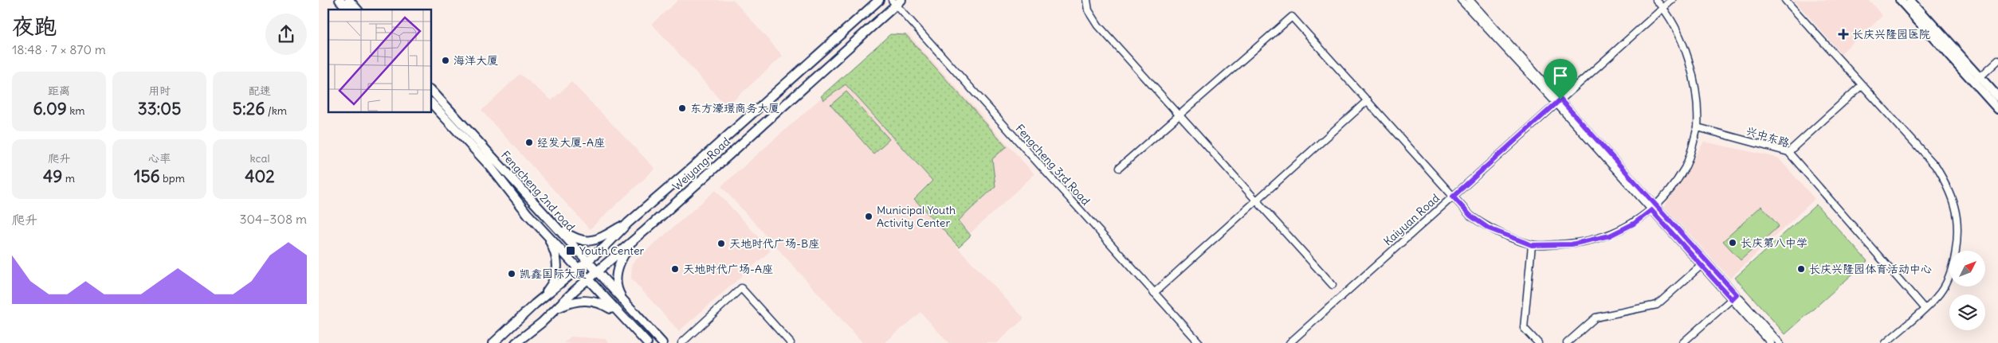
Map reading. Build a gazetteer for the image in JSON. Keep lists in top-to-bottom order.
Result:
{
  "streets": {
    "main road": ["Weiyang Road", "Fengcheng 2nd road"],
    "street": ["兴中东路", "Fengcheng 3rd Road", "Kaiyuan Road"]
  },
  "crossings": [
    ["Weiyang Road", "Fengcheng 3rd Road"],
    ["Weiyang Road", "Fengcheng 2nd road"]
  ],
  "places": {
    "health": ["长庆兴隆园医院"],
    "other": [
      "海洋大厦",
      "东方濠璟商务大厦",
      "经发大厦-A座",
      "Municipal Youth Activity Center",
      "长庆第八中学",
      "天地时代广场-B座",
      "天地时代广场-A座",
      "长庆兴隆园体育活动中心",
      "凯鑫国际大厦"
    ],
    "transit": ["Youth Center"]
  },
  "north": "top right",
  "page": {
    "heading": ["夜跑", "18:48 · 7 × 870 m"],
    "stats": [
      ["距离", "6.09 km"],
      ["用时", "33:05"],
      ["配速", "5:26 /km"],
      ["爬升", "49 m"],
      ["心率", "156 bpm"],
      ["kcal", "402"]
    ],
    "chart": ["爬升", "304–308 m"]
  }
}
